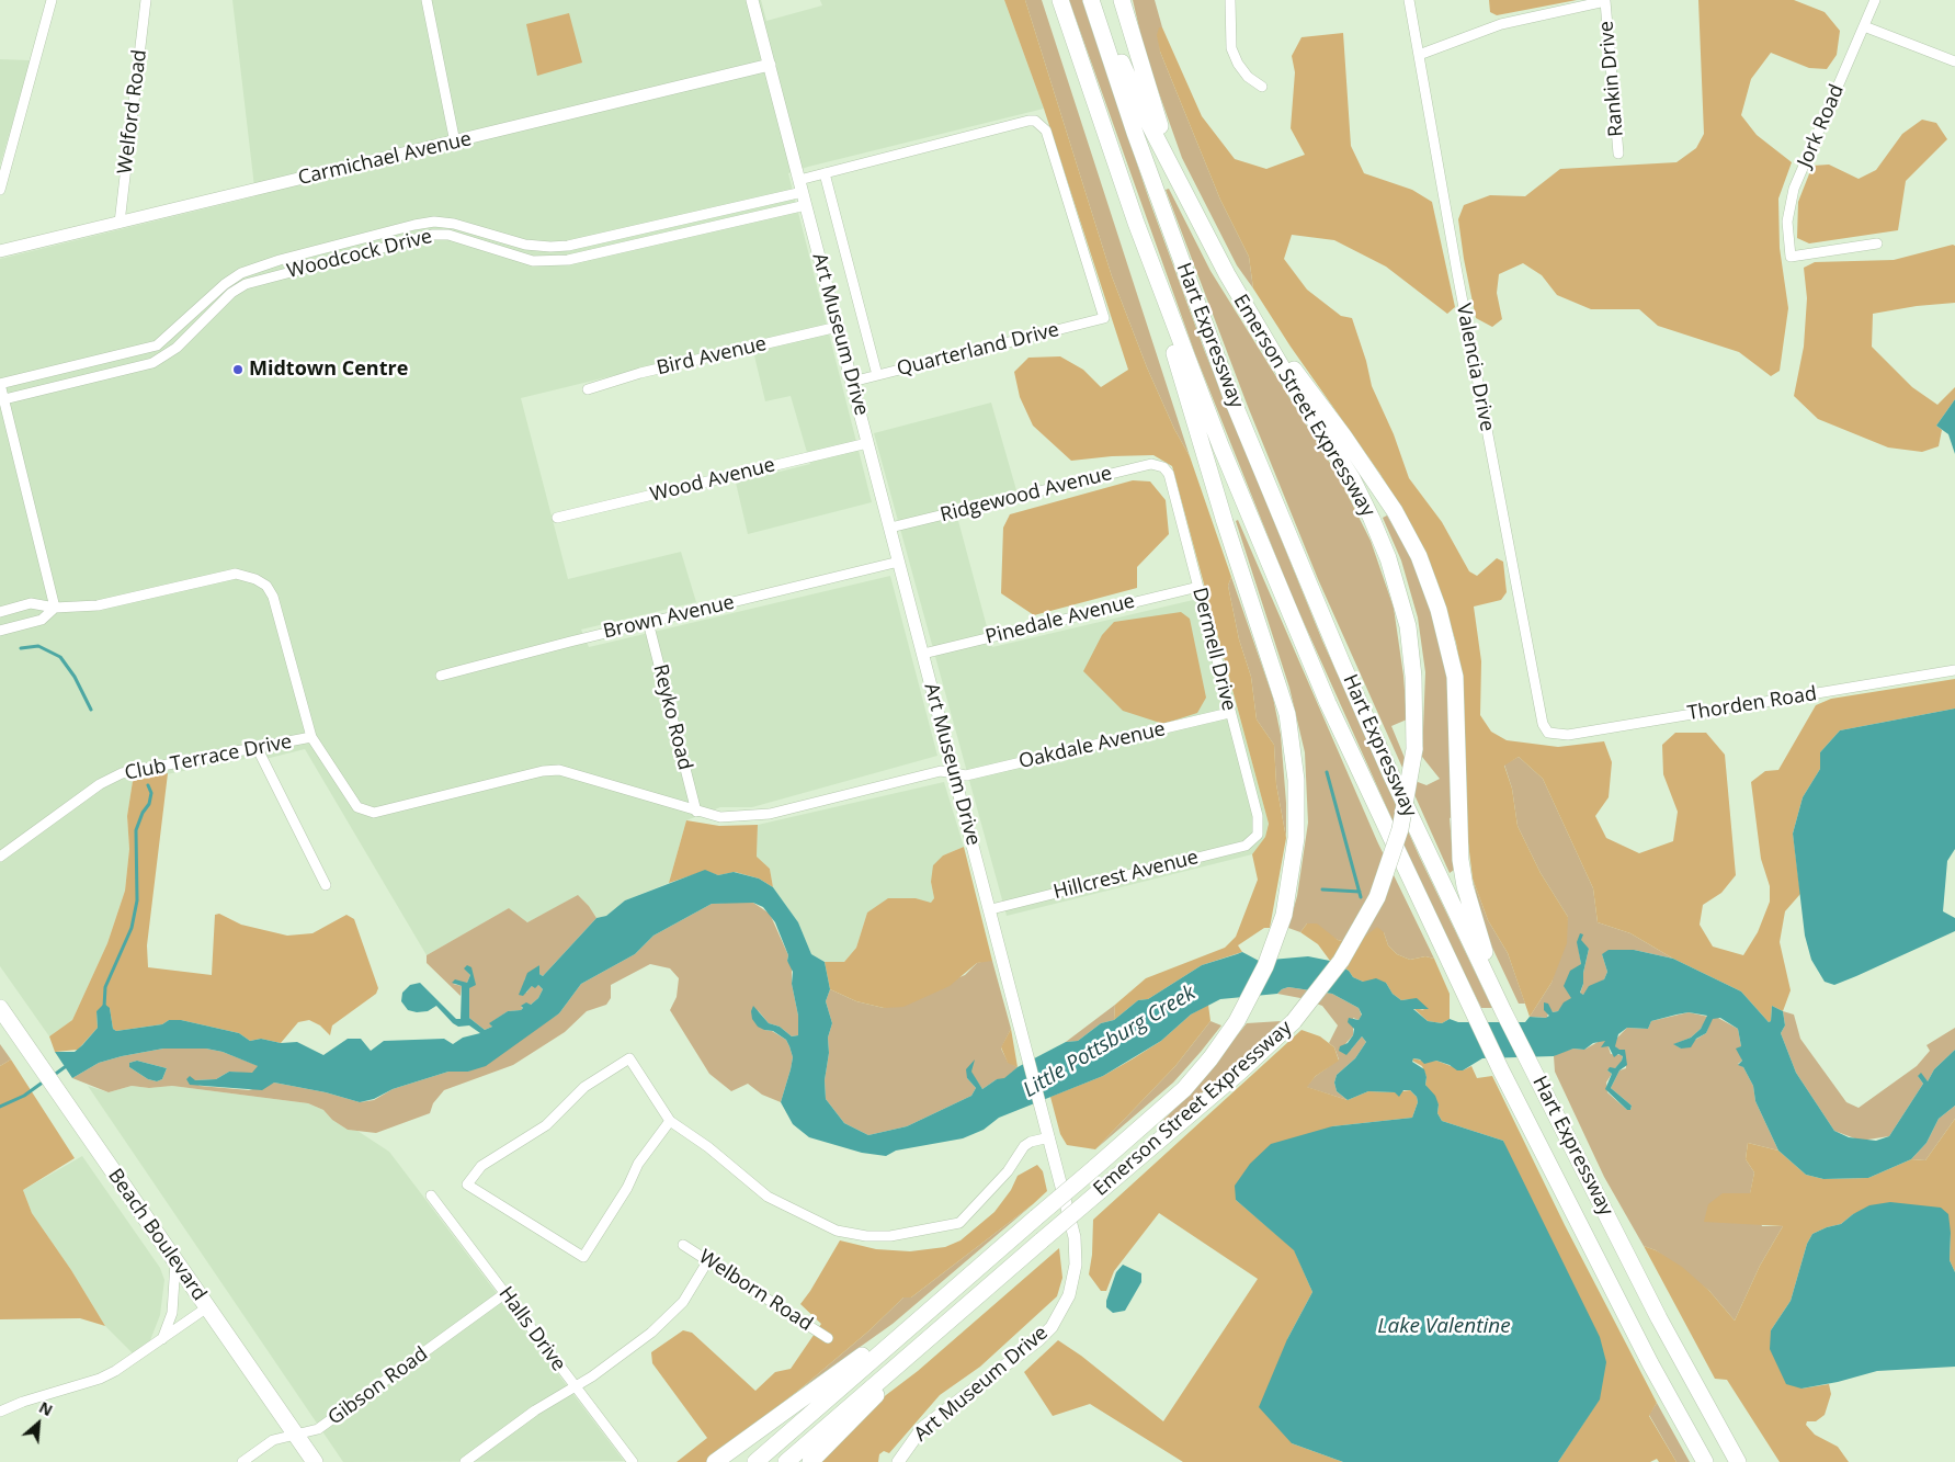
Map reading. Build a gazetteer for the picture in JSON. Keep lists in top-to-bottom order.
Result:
{
  "streets": {
    "highway": ["Hart Expressway", "Emerson Street Expressway", "Beach Boulevard"],
    "street": [
      "Rankin Drive",
      "Welford Road",
      "Jork Road",
      "Carmichael Avenue",
      "Woodcock Drive",
      "Art Museum Drive",
      "Quarterland Drive",
      "Bird Avenue",
      "Valencia Drive",
      "Wood Avenue",
      "Ridgewood Avenue",
      "Brown Avenue",
      "Pinedale Avenue",
      "Dermell Drive",
      "Thorden Road",
      "Reyko Road",
      "Oakdale Avenue",
      "Club Terrace Drive",
      "Hillcrest Avenue",
      "Welborn Road",
      "Halls Drive",
      "Gibson Road"
    ]
  },
  "crossings": [
    ["Rankin Drive", "Valencia Drive"],
    ["Welford Road", "Carmichael Avenue"],
    ["Carmichael Avenue", "Art Museum Drive"],
    ["Woodcock Drive", "Art Museum Drive"],
    ["Art Museum Drive", "Quarterland Drive"],
    ["Art Museum Drive", "Bird Avenue"],
    ["Art Museum Drive", "Wood Avenue"],
    ["Art Museum Drive", "Ridgewood Avenue"],
    ["Art Museum Drive", "Brown Avenue"],
    ["Art Museum Drive", "Pinedale Avenue"],
    ["Art Museum Drive", "Oakdale Avenue"],
    ["Art Museum Drive", "Hillcrest Avenue"],
    ["Hart Expressway", "Emerson Street Expressway"],
    ["Valencia Drive", "Thorden Road"],
    ["Ridgewood Avenue", "Dermell Drive"],
    ["Brown Avenue", "Reyko Road"],
    ["Pinedale Avenue", "Dermell Drive"],
    ["Dermell Drive", "Oakdale Avenue"],
    ["Dermell Drive", "Hillcrest Avenue"],
    ["Reyko Road", "Oakdale Avenue"],
    ["Oakdale Avenue", "Club Terrace Drive"],
    ["Beach Boulevard", "Gibson Road"],
    ["Halls Drive", "Gibson Road"]
  ],
  "water": ["Little Pottsburg Creek", "Lake Valentine"],
  "places": ["Midtown Centre"],
  "north": "top right"
}
